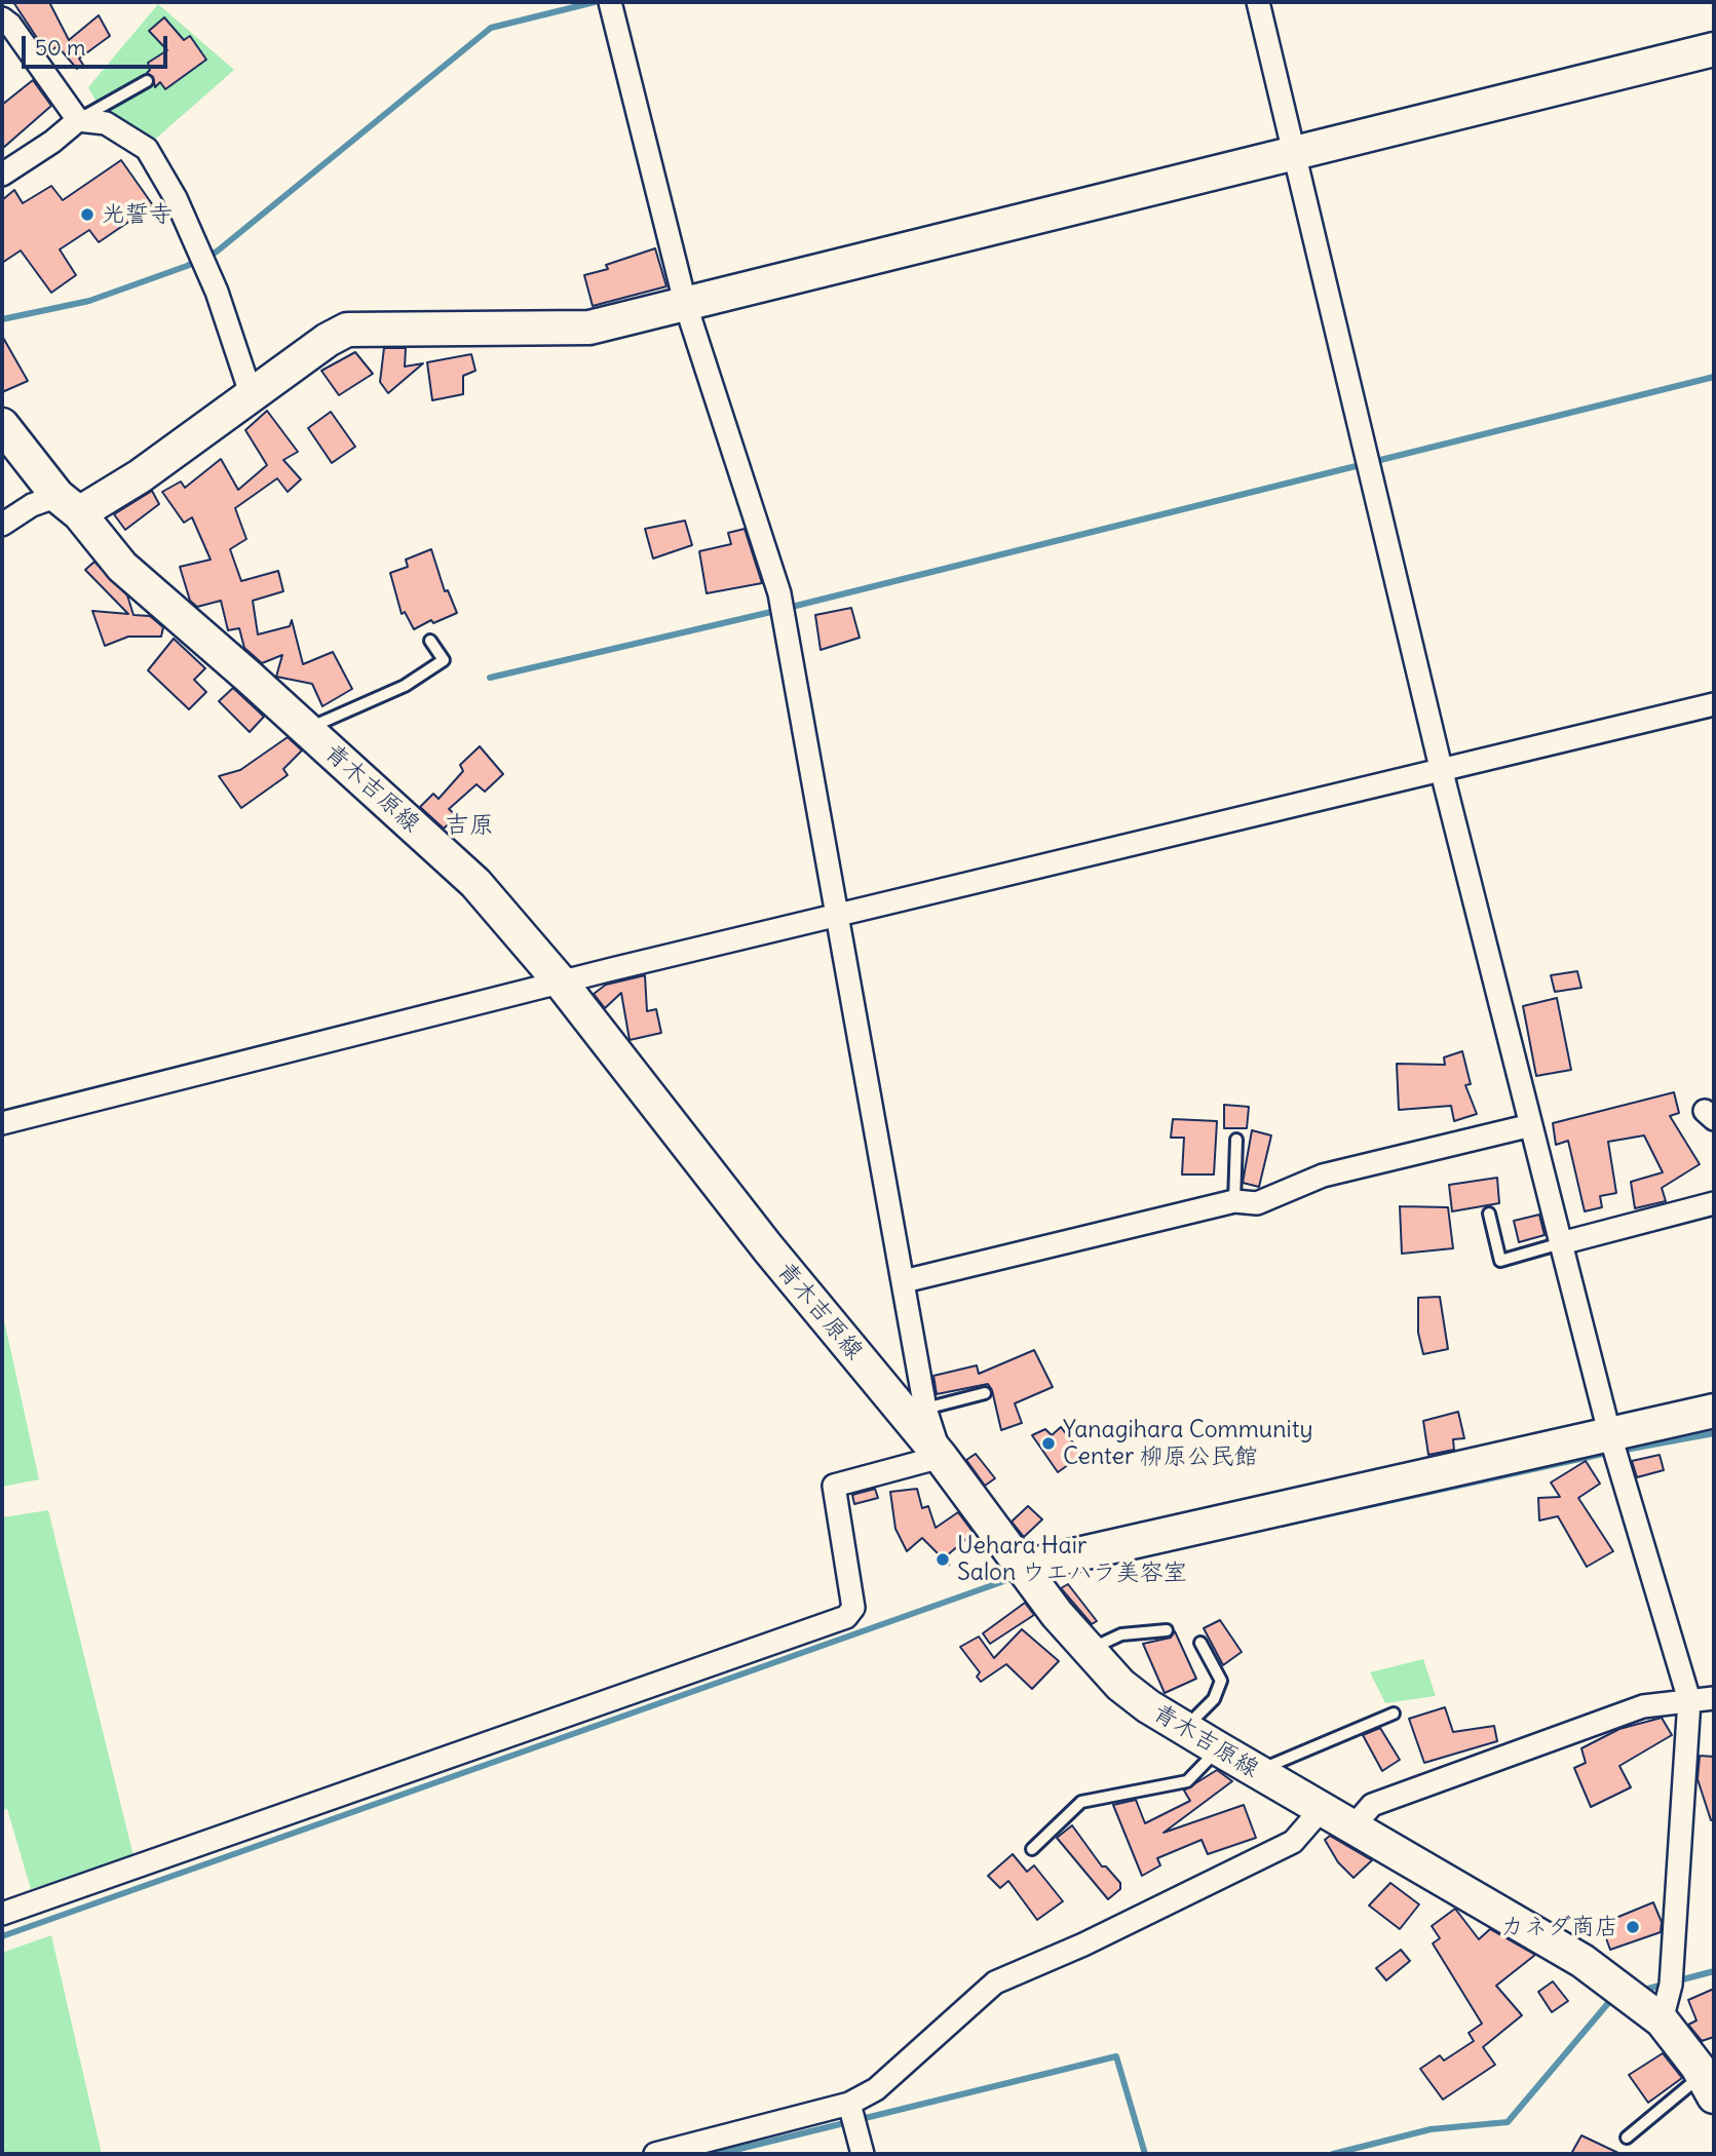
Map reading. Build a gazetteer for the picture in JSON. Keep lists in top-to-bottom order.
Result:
{
  "streets": {
    "street": ["青木吉原線"]
  },
  "districts": ["吉原"],
  "places": [
    "光誓寺",
    "Yanagihara Community Center 柳原公民館",
    "Uehara Hair Salon ウエハラ美容室",
    "カネダ商店"
  ],
  "scale_bar": "50 m"
}
